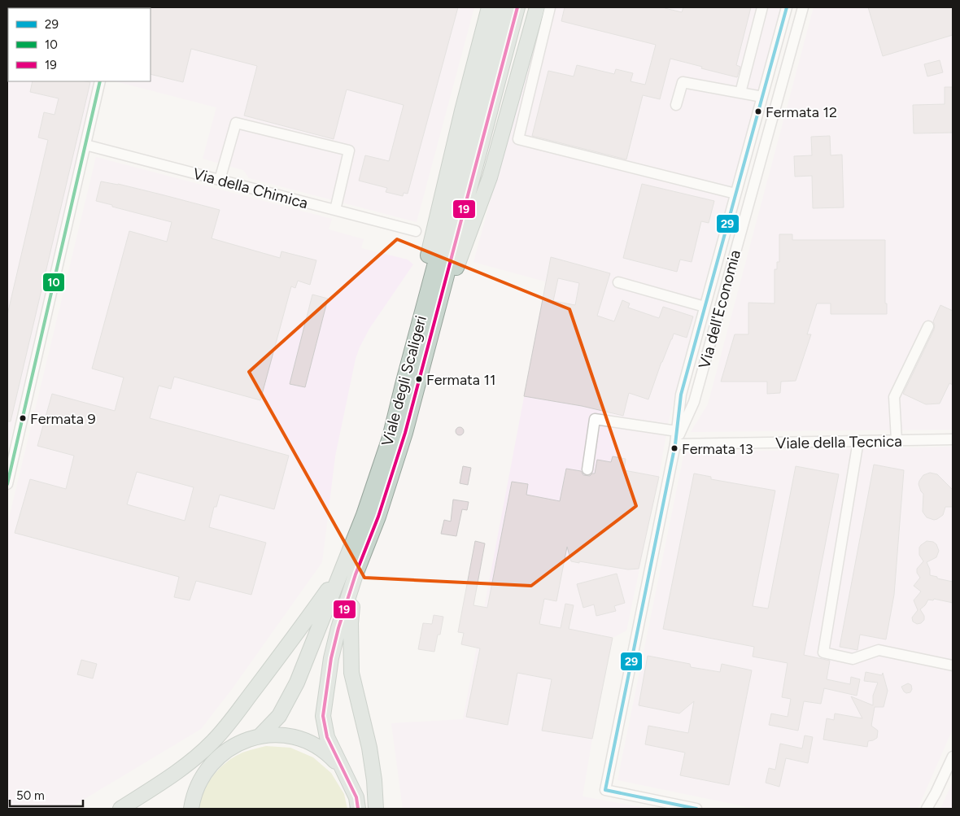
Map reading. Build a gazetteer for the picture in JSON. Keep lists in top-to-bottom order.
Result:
{
  "streets": {
    "highway": ["Viale degli Scaligeri"],
    "street": ["Via della Chimica", "Via dell'Economia", "Viale della Tecnica"]
  },
  "crossings": [
    ["Via dell'Economia", "Viale della Tecnica"]
  ],
  "places": [
    "Fermata 12",
    "Fermata 11",
    "Fermata 9",
    "Fermata 13"
  ],
  "lines": ["transit line 29", "transit line 19", "transit line 10"],
  "legend": ["29", "10", "19"],
  "scale_bar": "50 m"
}
